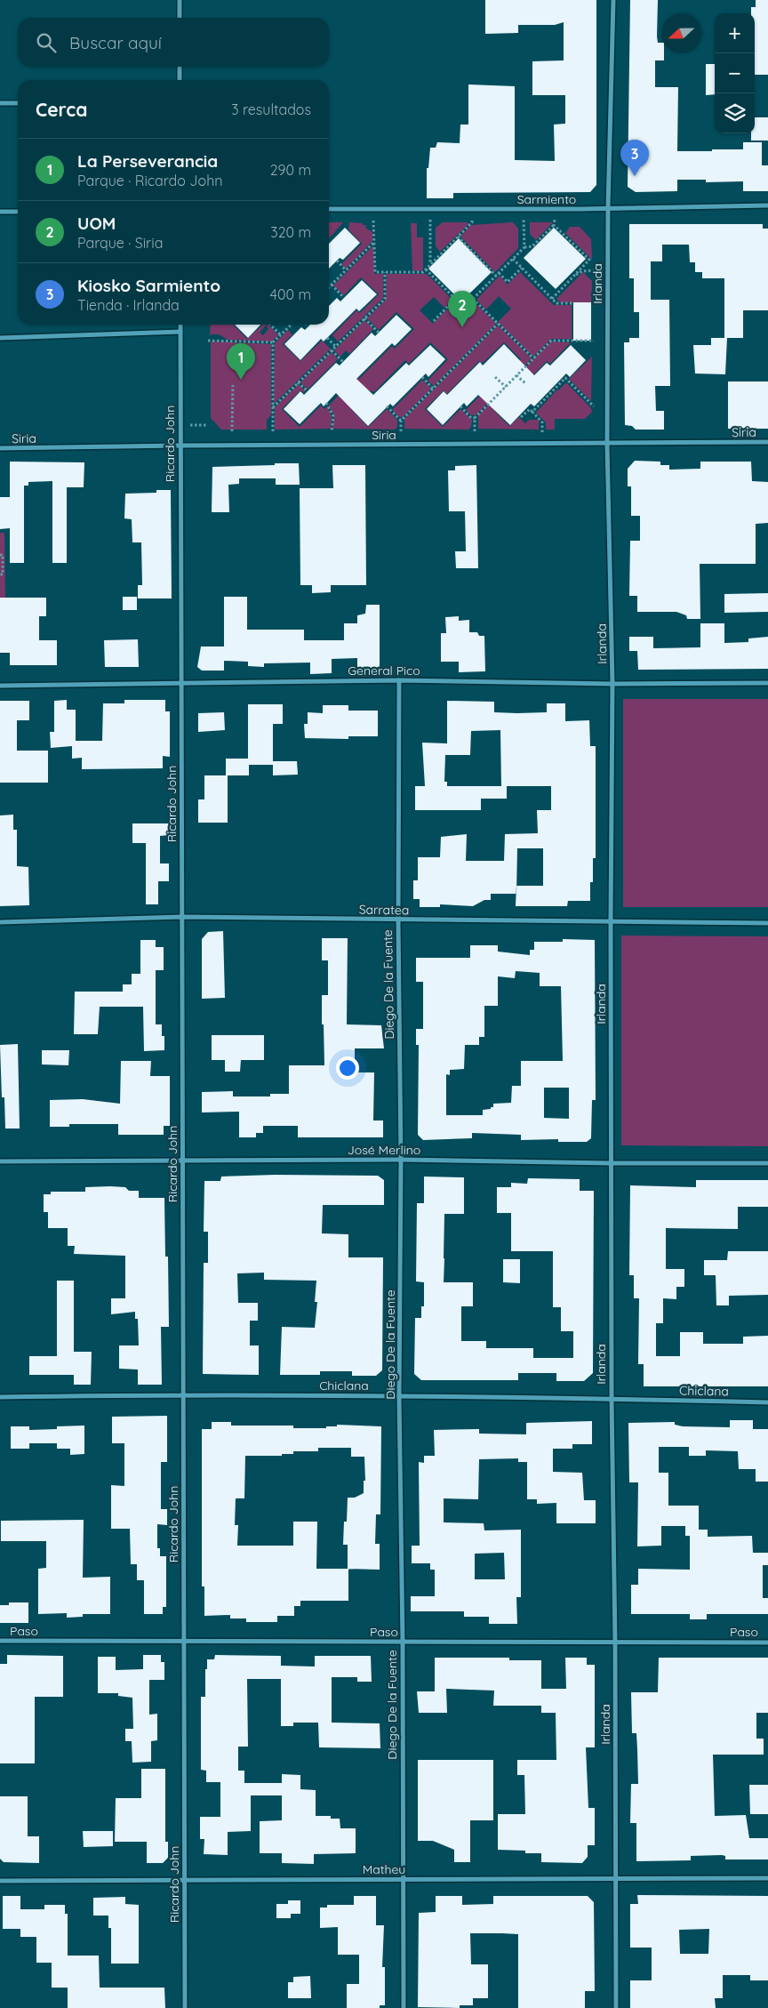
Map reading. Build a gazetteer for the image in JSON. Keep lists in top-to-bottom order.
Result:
{
  "streets": {
    "street": [
      "Sarmiento",
      "Irlanda",
      "Siria",
      "Ricardo John",
      "General Pico",
      "Sarratea",
      "Diego De la Fuente",
      "José Merlino",
      "Chiclana",
      "Paso",
      "Matheu"
    ]
  },
  "crossings": [
    ["Sarmiento", "Irlanda"],
    ["Irlanda", "Siria"],
    ["Irlanda", "General Pico"],
    ["Irlanda", "Sarratea"],
    ["Irlanda", "José Merlino"],
    ["Irlanda", "Chiclana"],
    ["Irlanda", "Paso"],
    ["Irlanda", "Matheu"],
    ["Siria", "Ricardo John"],
    ["Ricardo John", "General Pico"],
    ["Ricardo John", "Sarratea"],
    ["Ricardo John", "José Merlino"],
    ["Ricardo John", "Chiclana"],
    ["Ricardo John", "Paso"],
    ["Ricardo John", "Matheu"],
    ["General Pico", "Diego De la Fuente"],
    ["Sarratea", "Diego De la Fuente"],
    ["Diego De la Fuente", "José Merlino"],
    ["Diego De la Fuente", "Chiclana"],
    ["Diego De la Fuente", "Paso"],
    ["Diego De la Fuente", "Matheu"]
  ],
  "north": "left",
  "page": {
    "map_buttons": ["+", "−"],
    "search": "Buscar aquí",
    "heading": ["Cerca", "3 resultados"],
    "list": [
      {
        "mark": "1",
        "name": "La Perseverancia",
        "note": "Parque · Ricardo John",
        "value": "290 m"
      },
      {
        "mark": "2",
        "name": "UOM",
        "note": "Parque · Siria",
        "value": "320 m"
      },
      {
        "mark": "3",
        "name": "Kiosko Sarmiento",
        "note": "Tienda · Irlanda",
        "value": "400 m"
      }
    ],
    "pins": ["3", "2", "1"]
  }
}
